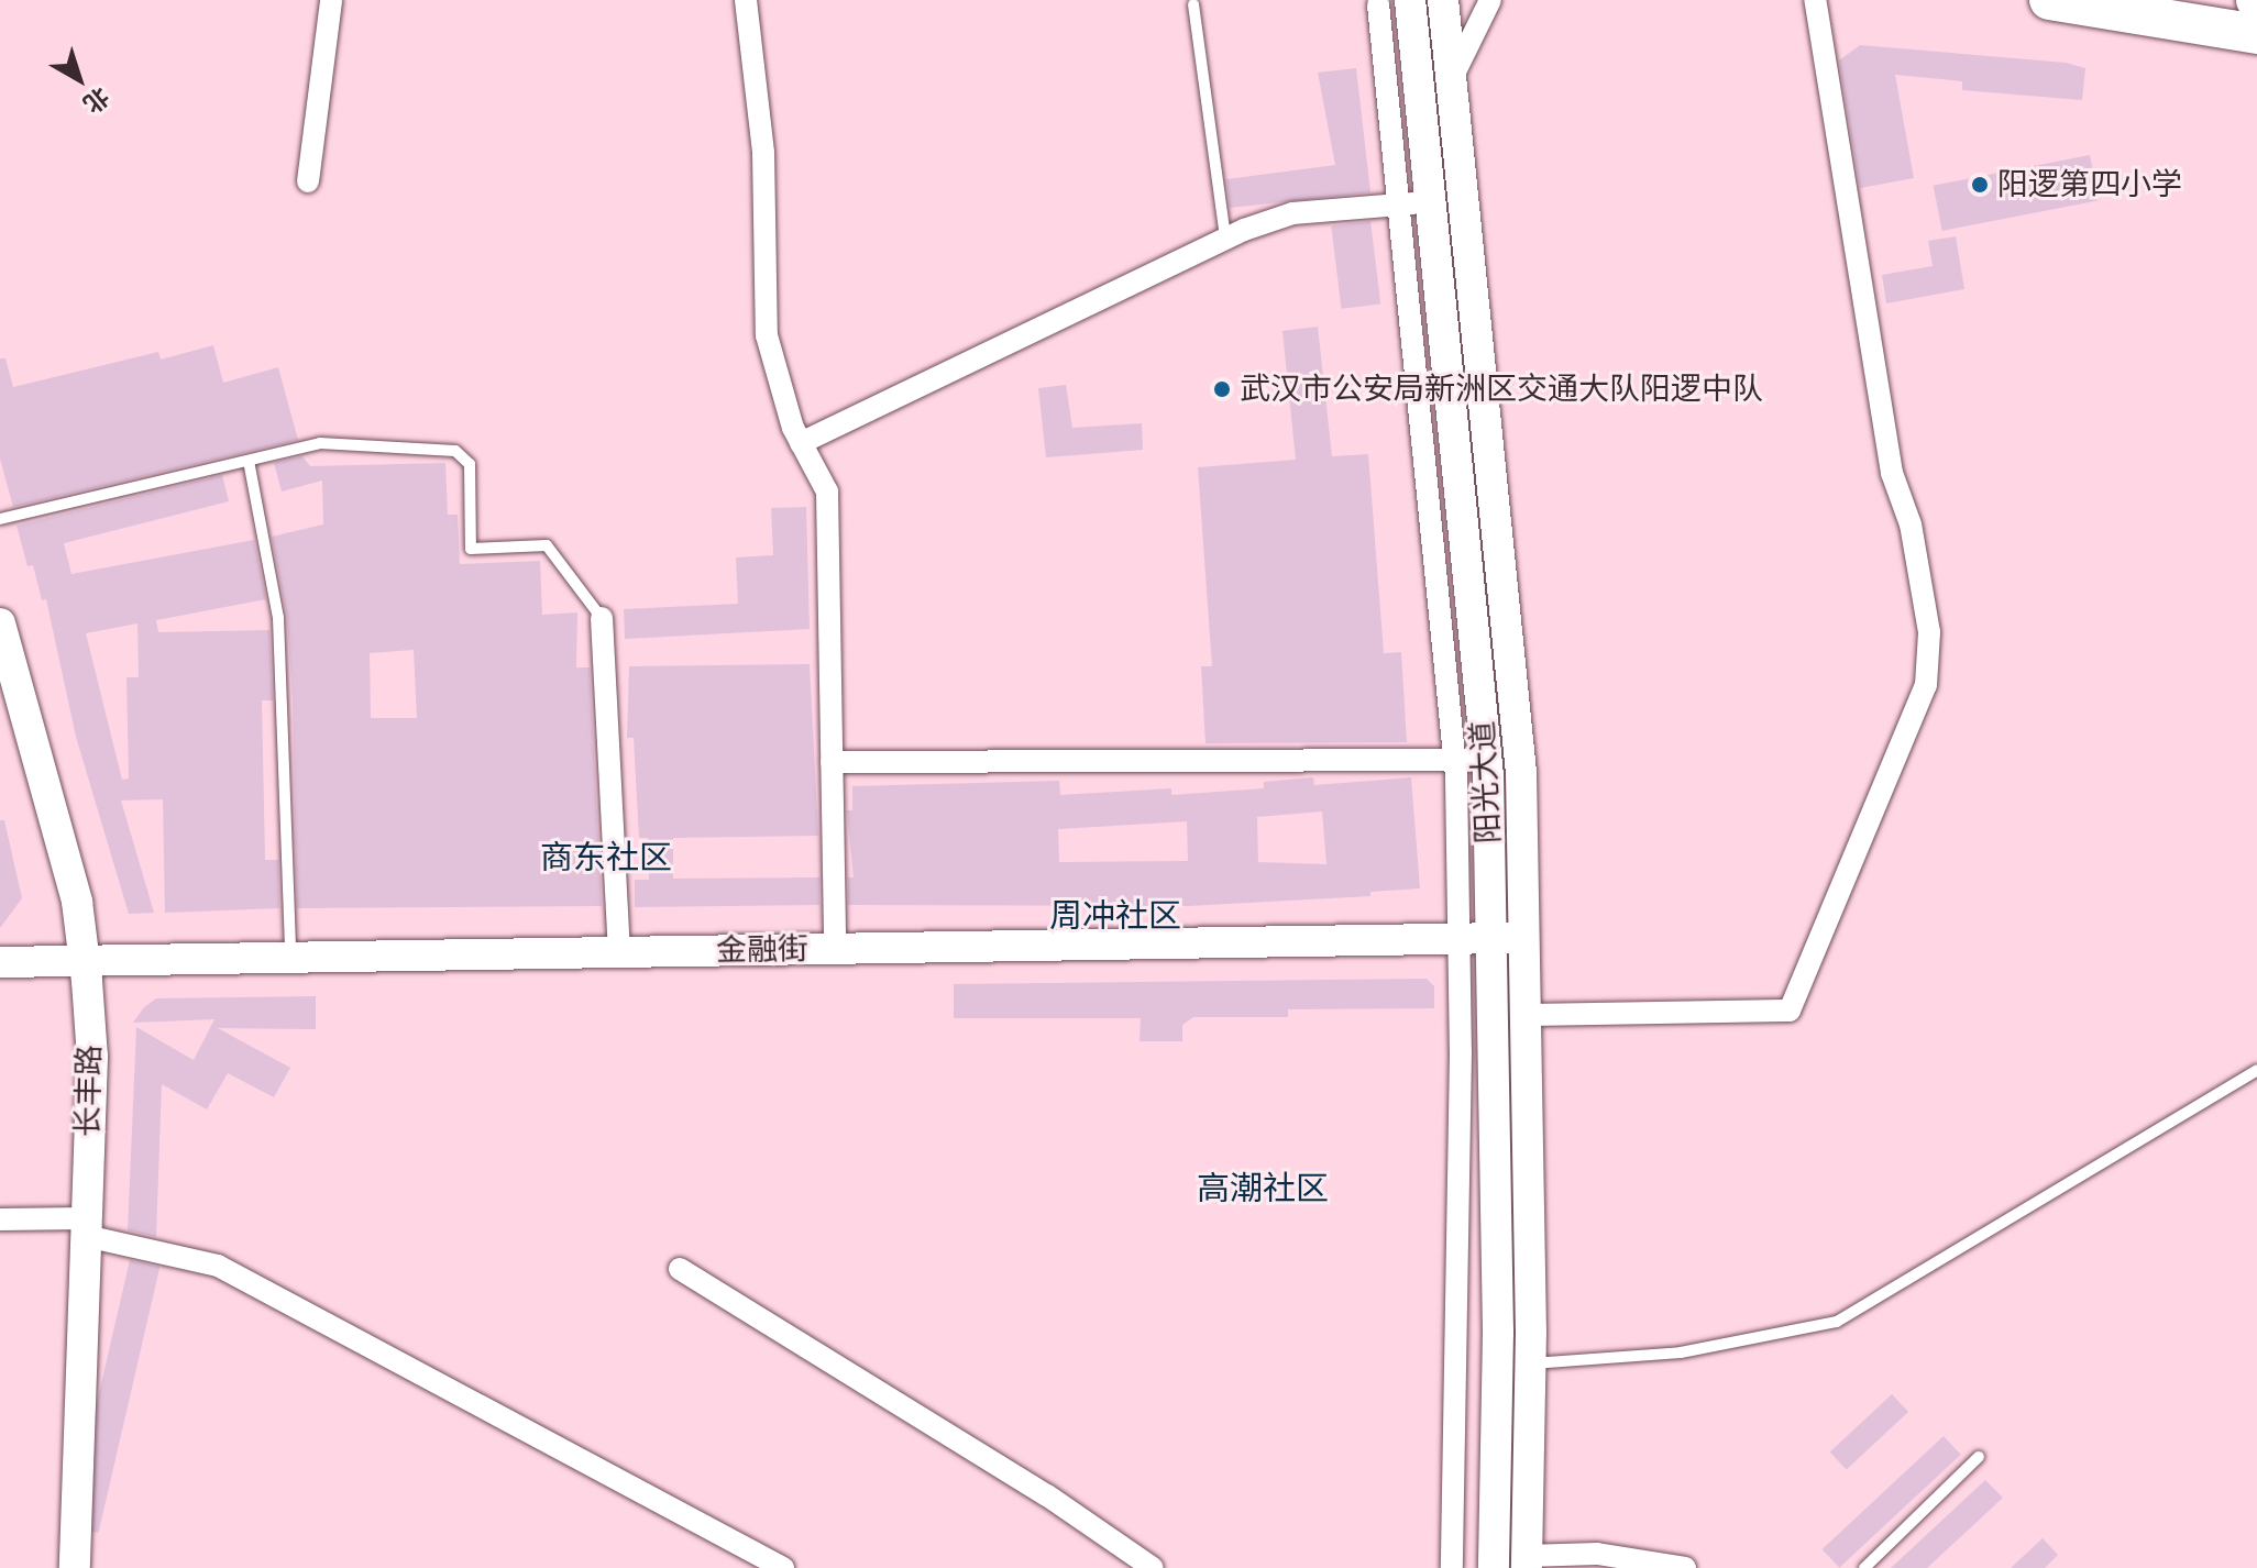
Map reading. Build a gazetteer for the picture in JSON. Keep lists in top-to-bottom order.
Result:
{
  "streets": {
    "main road": ["阳光大道", "金融街", "长丰路"]
  },
  "crossings": [
    ["阳光大道", "金融街"],
    ["金融街", "长丰路"]
  ],
  "districts": ["商东社区", "周冲社区", "高潮社区"],
  "places": ["阳逻第四小学", "武汉市公安局新洲区交通大队阳逻中队"],
  "north": "bottom right"
}
